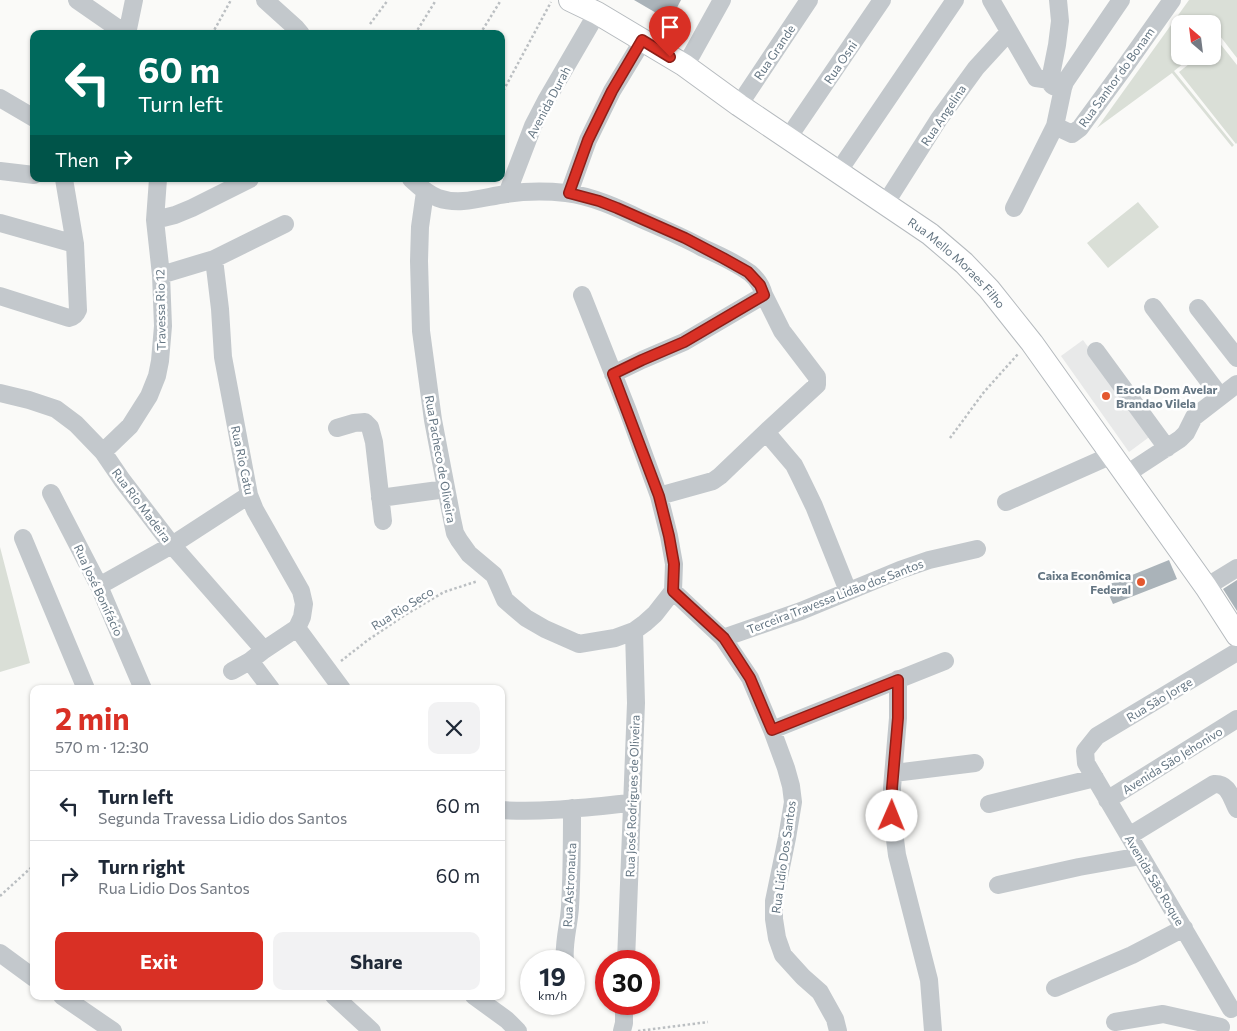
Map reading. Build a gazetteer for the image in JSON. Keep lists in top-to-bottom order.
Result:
{
  "streets": {
    "main road": ["Rua Mello Moraes Filho"],
    "street": [
      "Rua Grande",
      "Rua Osni",
      "Rua Sanhor do Bonam",
      "Avenida Durah",
      "Rua Angelina",
      "Travessa Rio 12",
      "Rua Pacheco de Oliveira",
      "Rua Rio Catu",
      "Rua Rio Madeira",
      "Rua José Bonifácio",
      "Terceira Travessa Lidão dos Santos",
      "Rua São Jorge",
      "Avenida São Jehonivo",
      "Rua José Rodrigues de Oliveira",
      "Rua Lidio Dos Santos",
      "Avenida São Roque",
      "Rua Astronauta"
    ],
    "path": ["Rua Rio Seco"]
  },
  "crossings": [
    ["Rua Grande", "Rua Mello Moraes Filho"],
    ["Rua Osni", "Rua Mello Moraes Filho"],
    ["Avenida Durah", "Rua Mello Moraes Filho"],
    ["Rua Angelina", "Rua Mello Moraes Filho"],
    ["Travessa Rio 12", "Rua Rio Madeira"],
    ["Rua Pacheco de Oliveira", "Rua Rio Seco"],
    ["Rua Pacheco de Oliveira", "Rua José Rodrigues de Oliveira"],
    ["Rua Pacheco de Oliveira", "Rua Lidio Dos Santos"],
    ["Terceira Travessa Lidão dos Santos", "Rua Lidio Dos Santos"],
    ["Rua São Jorge", "Avenida São Roque"],
    ["Avenida São Jehonivo", "Avenida São Roque"]
  ],
  "places": ["Escola Dom Avelar Brandao Vilela", "Caixa Econômica Federal"],
  "north": "top left",
  "page": {
    "turn": ["60 m", "Turn left"],
    "then": "Then",
    "heading": ["2 min", "570 m · 12:30"],
    "list": [
      {
        "name": "Turn left",
        "note": "Segunda Travessa Lidio dos Santos",
        "value": "60 m"
      },
      {
        "name": "Turn right",
        "note": "Rua Lidio Dos Santos",
        "value": "60 m"
      }
    ],
    "buttons": ["Exit", "Share"],
    "speed": "19 km/h",
    "limit": "30"
  }
}
